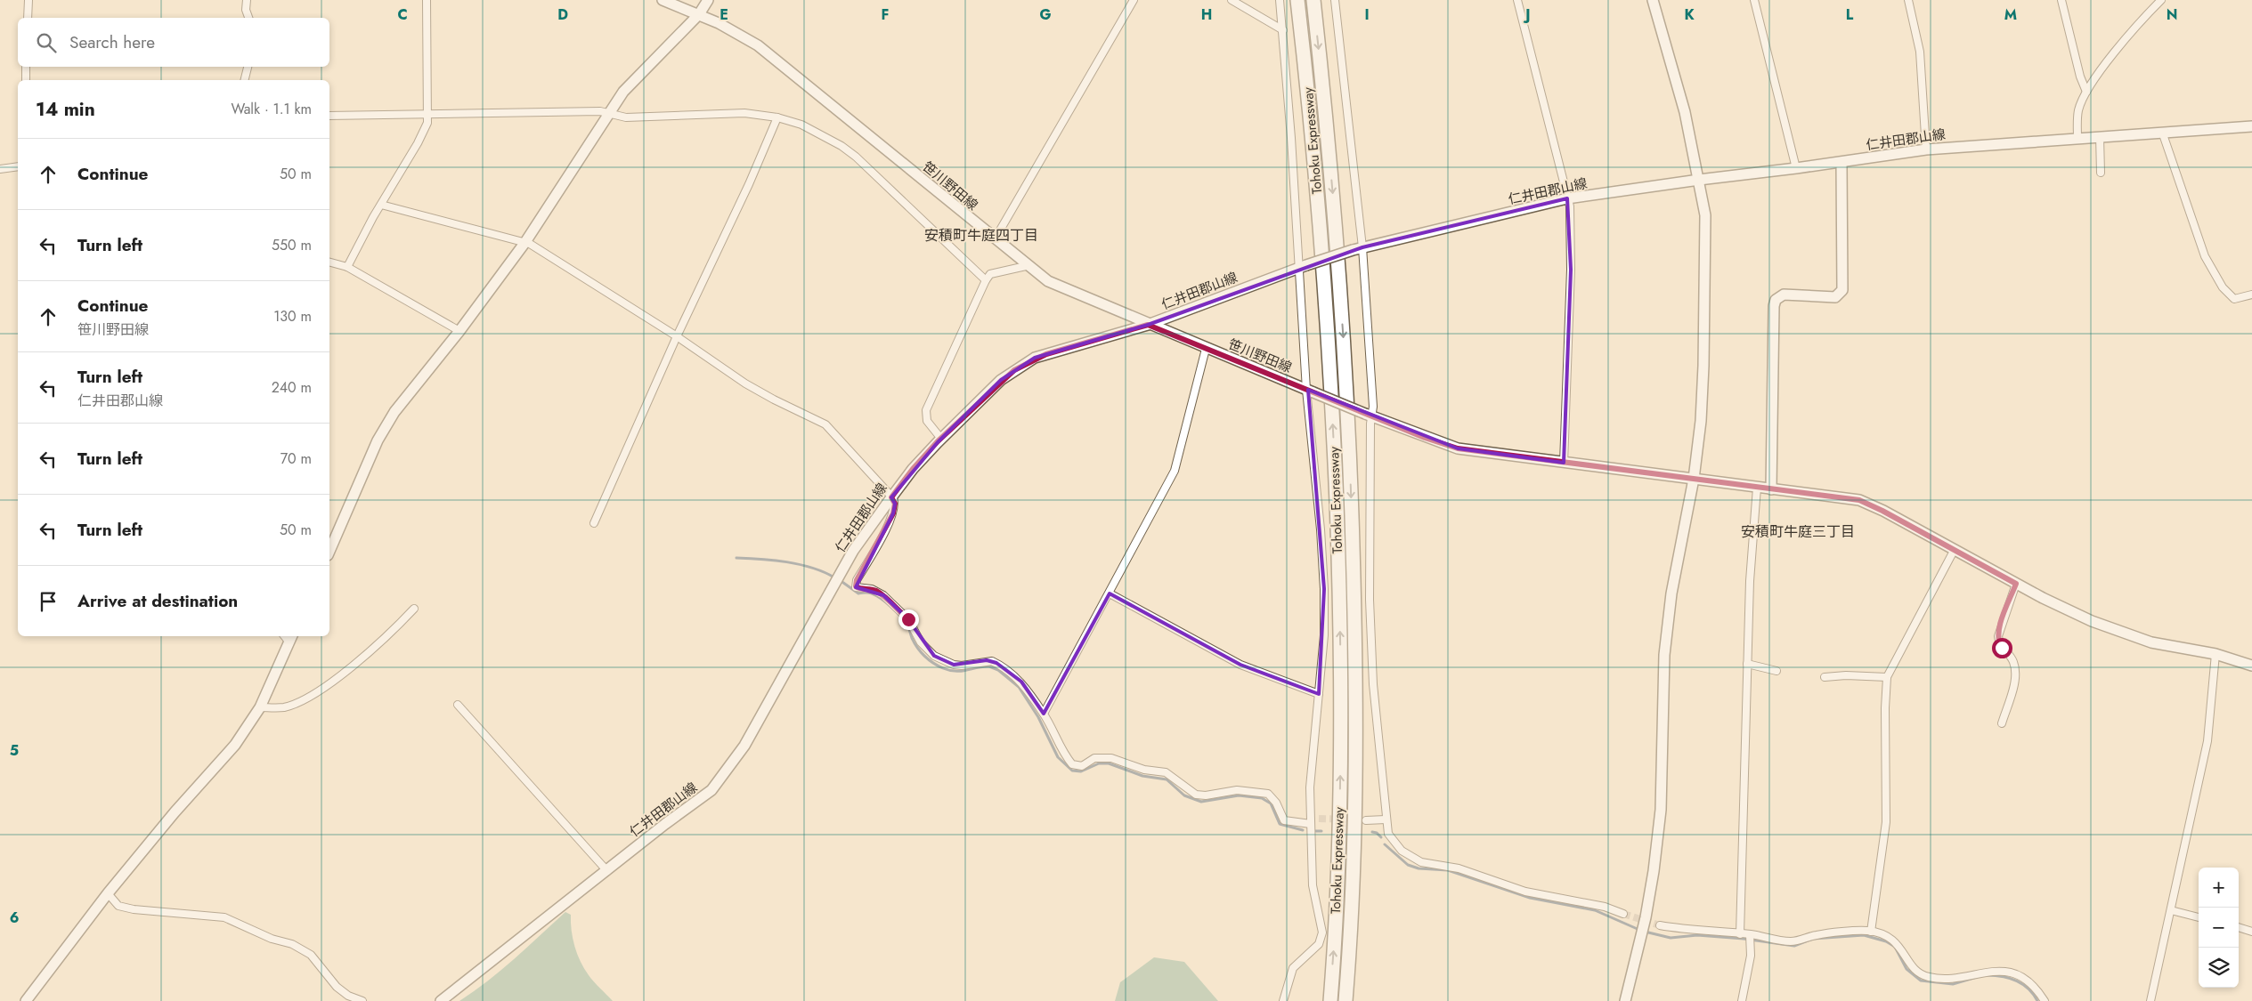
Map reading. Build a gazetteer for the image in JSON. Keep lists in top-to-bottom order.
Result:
{
  "streets": {
    "highway": ["Tohoku Expressway"],
    "street": ["仁井田郡山線", "笹川野田線"]
  },
  "crossings": [
    ["仁井田郡山線", "笹川野田線"]
  ],
  "districts": ["安積町牛庭四丁目", "安積町牛庭三丁目"],
  "page": {
    "search": "Search here",
    "heading": ["14 min", "Walk · 1.1 km"],
    "list": [
      ["Continue", "50 m"],
      ["Turn left", "550 m"],
      ["Continue", "笹川野田線", "130 m"],
      ["Turn left", "仁井田郡山線", "240 m"],
      ["Turn left", "70 m"],
      ["Turn left", "50 m"],
      "Arrive at destination"
    ],
    "map_buttons": ["+", "−"]
  },
  "grid": {
    "columns": [
      "C",
      "D",
      "E",
      "F",
      "G",
      "H",
      "I",
      "J",
      "K",
      "L",
      "M",
      "N"
    ],
    "rows": ["5", "6"]
  }
}
